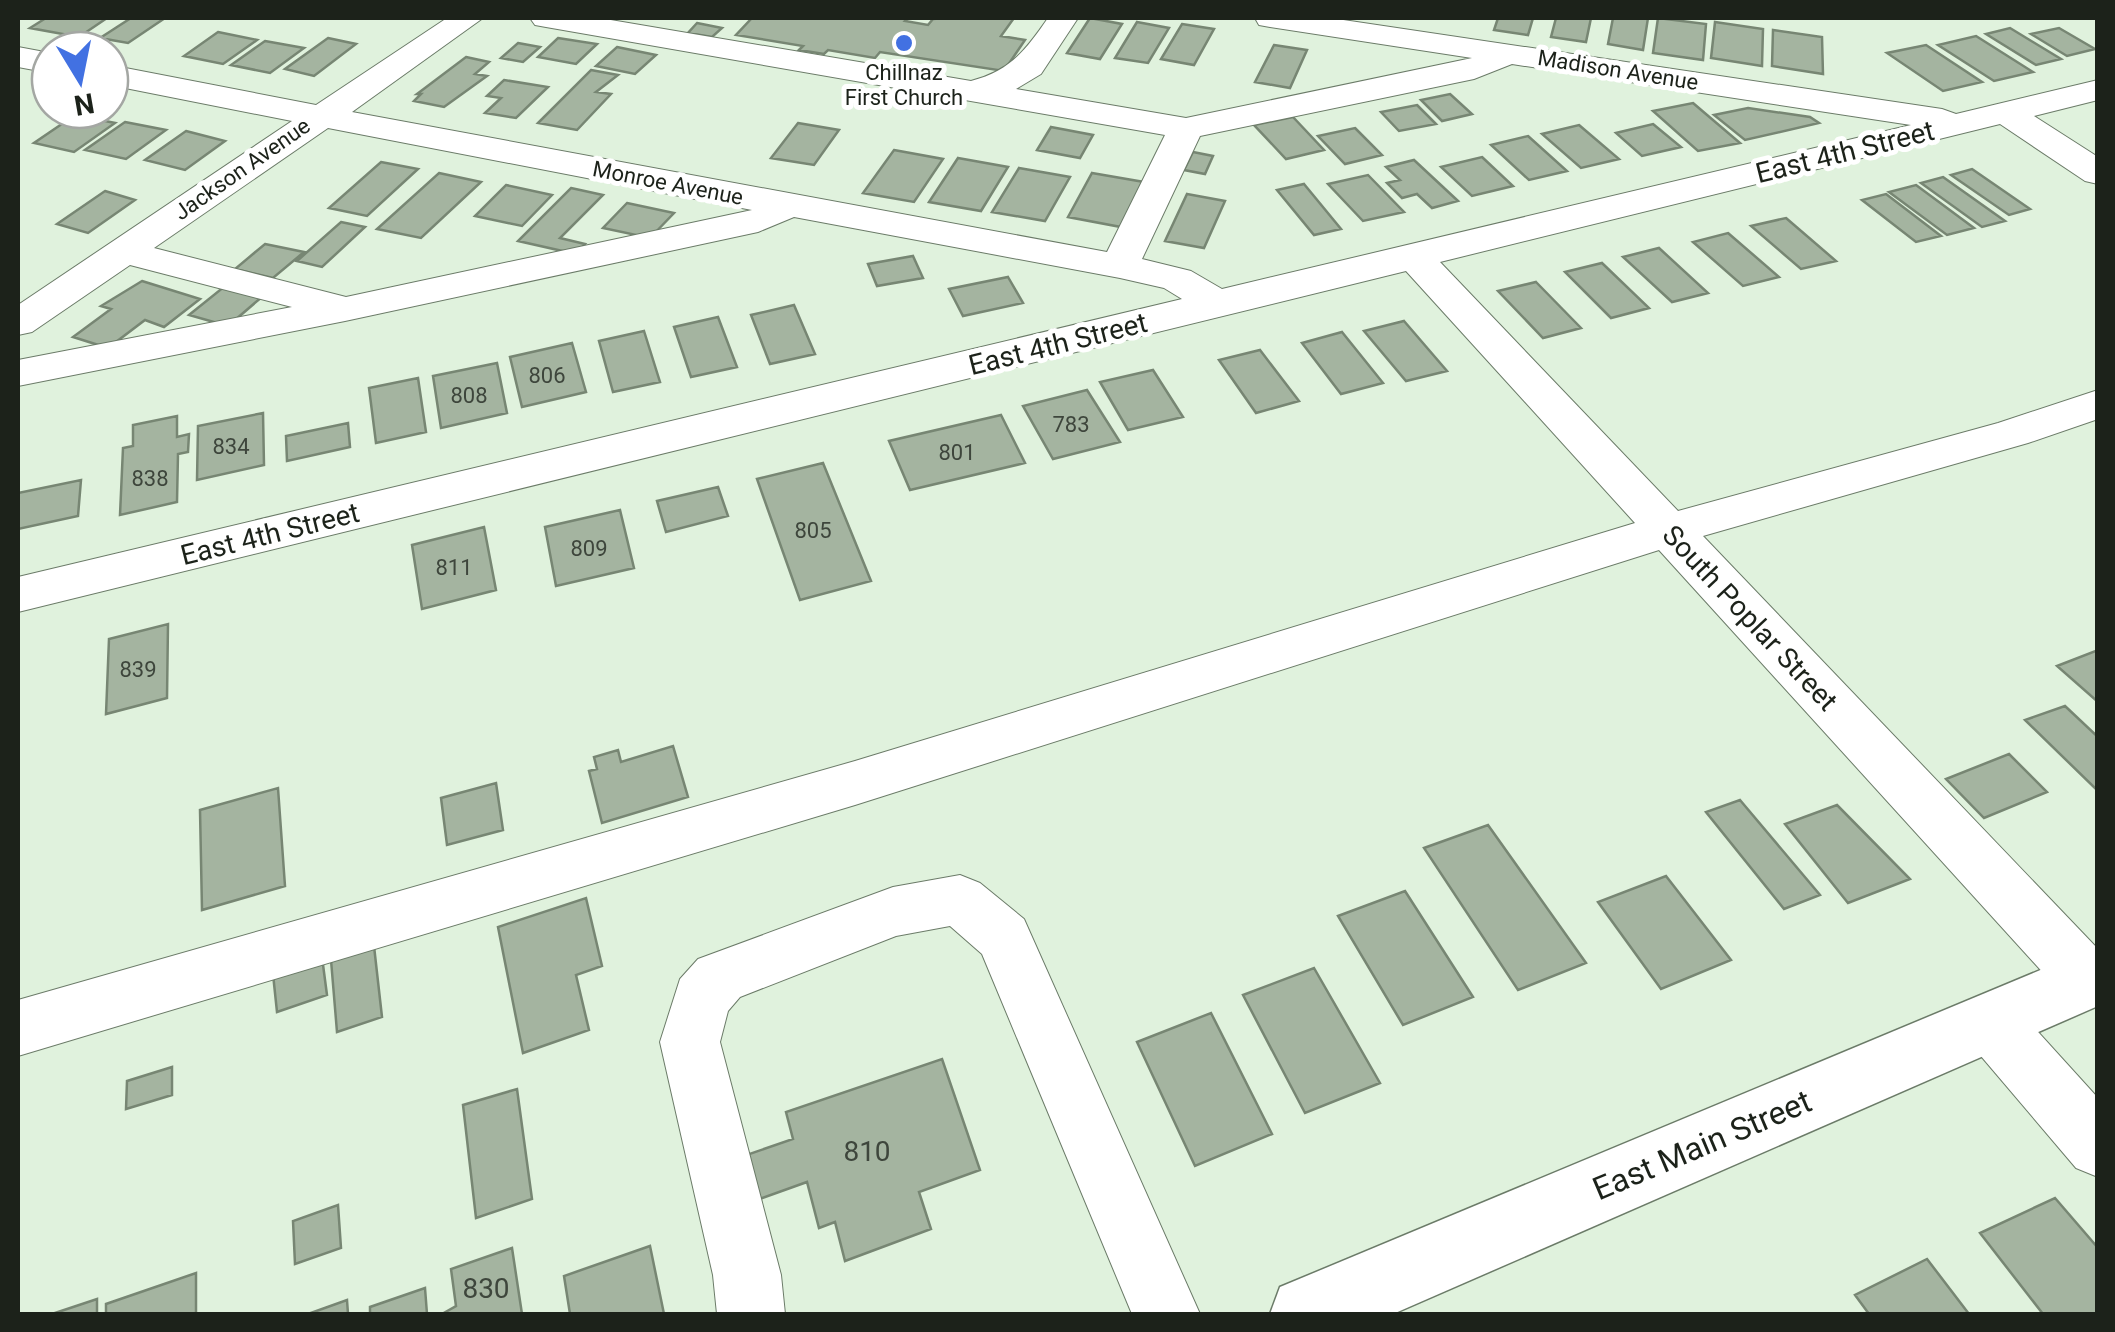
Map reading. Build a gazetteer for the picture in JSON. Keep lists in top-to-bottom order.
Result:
{
  "streets": {
    "main road": ["East Main Street"],
    "street": [
      "Madison Avenue",
      "East 4th Street",
      "Jackson Avenue",
      "Monroe Avenue",
      "South Poplar Street"
    ]
  },
  "crossings": [
    ["Madison Avenue", "East 4th Street"],
    ["East 4th Street", "Monroe Avenue"],
    ["East 4th Street", "South Poplar Street"],
    ["Jackson Avenue", "Monroe Avenue"],
    ["South Poplar Street", "East Main Street"]
  ],
  "places": ["Chillnaz First Church"],
  "house_numbers": [
    "806",
    "808",
    "783",
    "834",
    "801",
    "838",
    "805",
    "809",
    "811",
    "839",
    "810",
    "830"
  ],
  "north": "bottom"
}
